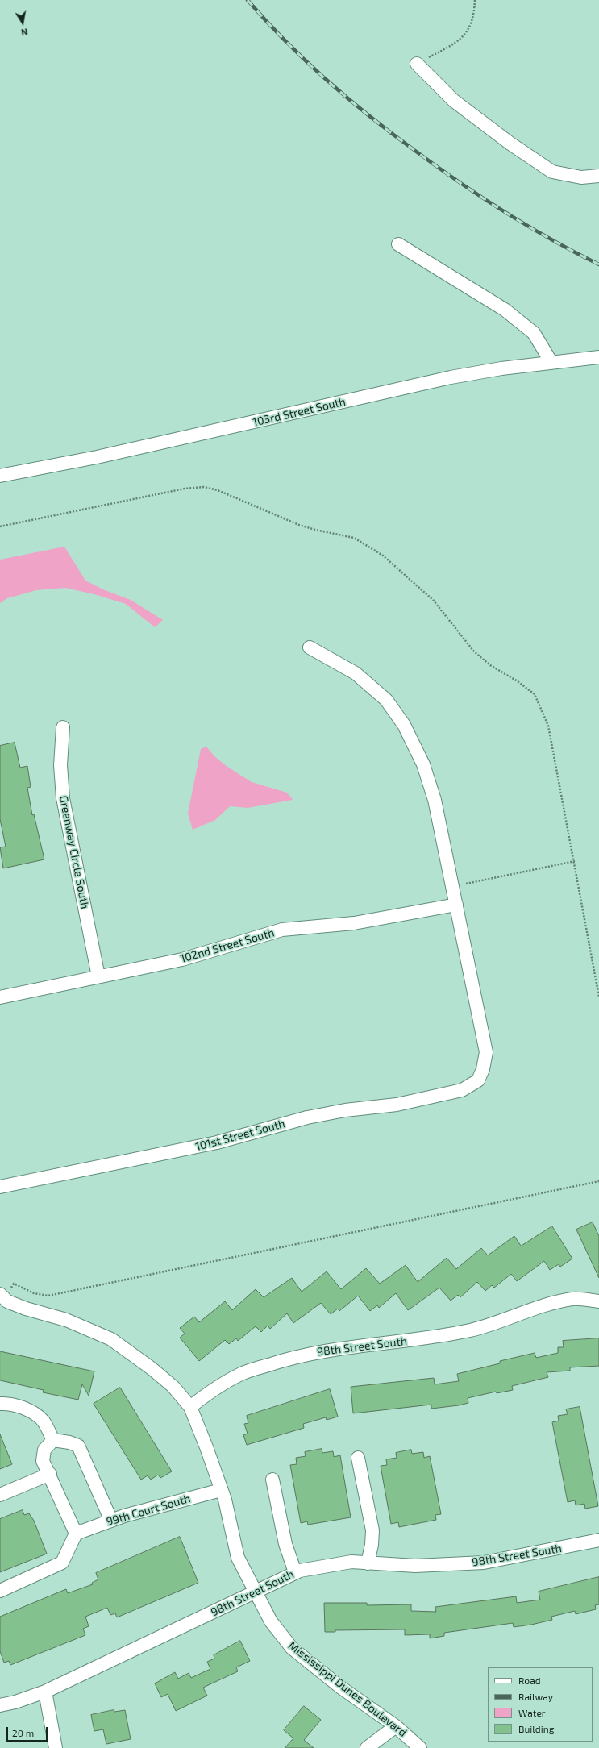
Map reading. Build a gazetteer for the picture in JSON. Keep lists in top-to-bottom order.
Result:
{
  "streets": {
    "street": [
      "103rd Street South",
      "Greenway Circle South",
      "102nd Street South",
      "101st Street South",
      "98th Street South",
      "99th Court South",
      "Mississippi Dunes Boulevard"
    ]
  },
  "crossings": [
    ["Greenway Circle South", "102nd Street South"],
    ["102nd Street South", "101st Street South"],
    ["98th Street South", "Mississippi Dunes Boulevard"],
    ["99th Court South", "Mississippi Dunes Boulevard"]
  ],
  "legend": [
    "Road",
    "Railway",
    "Water",
    "Building"
  ],
  "scale_bar": "20 m",
  "north": "bottom"
}
